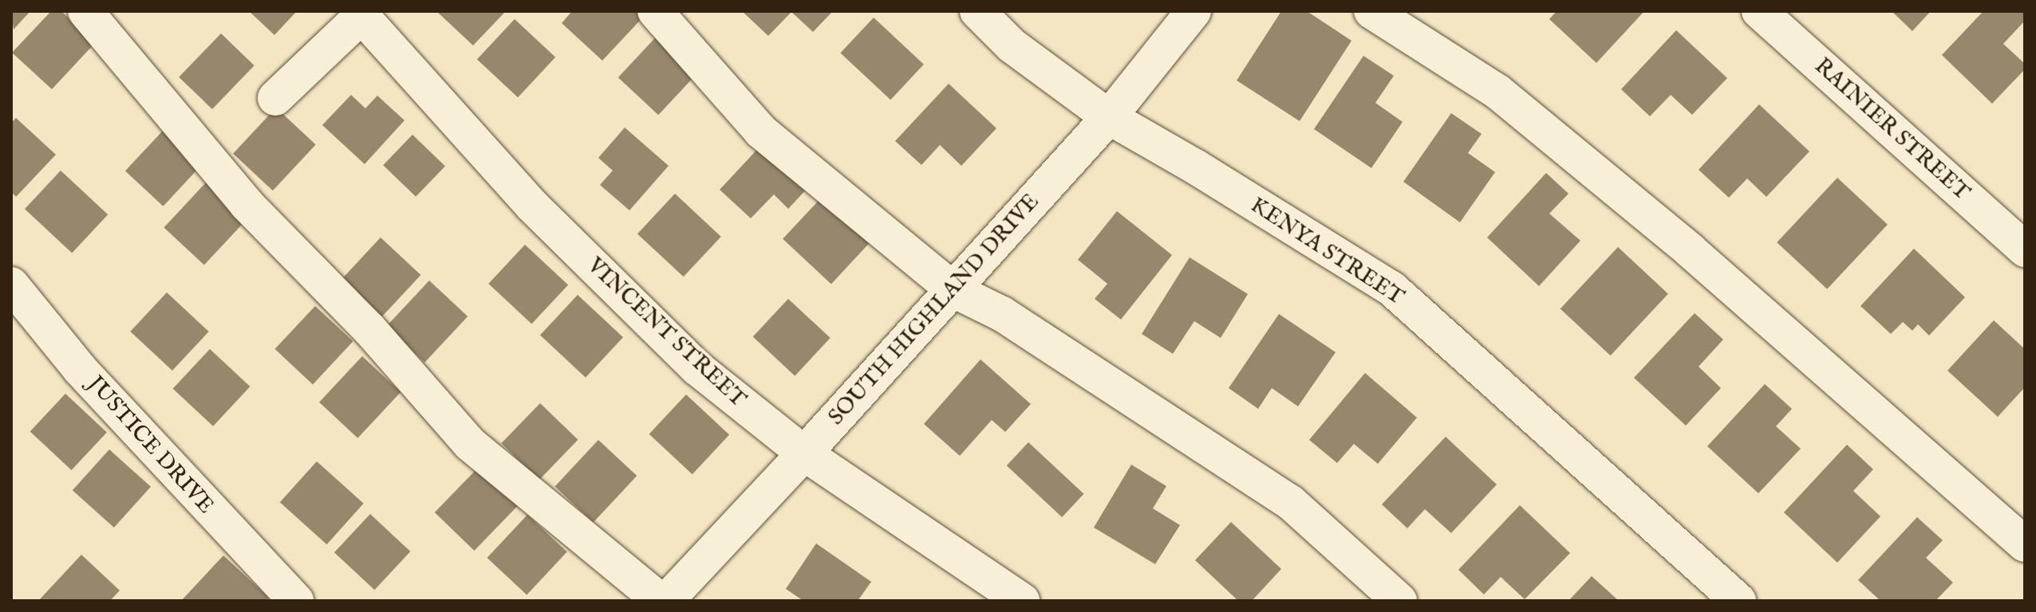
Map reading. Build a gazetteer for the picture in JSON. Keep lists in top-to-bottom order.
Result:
{
  "streets": {
    "street": [
      "RAINIER STREET",
      "KENYA STREET",
      "SOUTH HIGHLAND DRIVE",
      "VINCENT STREET",
      "JUSTICE DRIVE"
    ]
  },
  "crossings": [
    ["KENYA STREET", "SOUTH HIGHLAND DRIVE"],
    ["SOUTH HIGHLAND DRIVE", "VINCENT STREET"]
  ]
}
